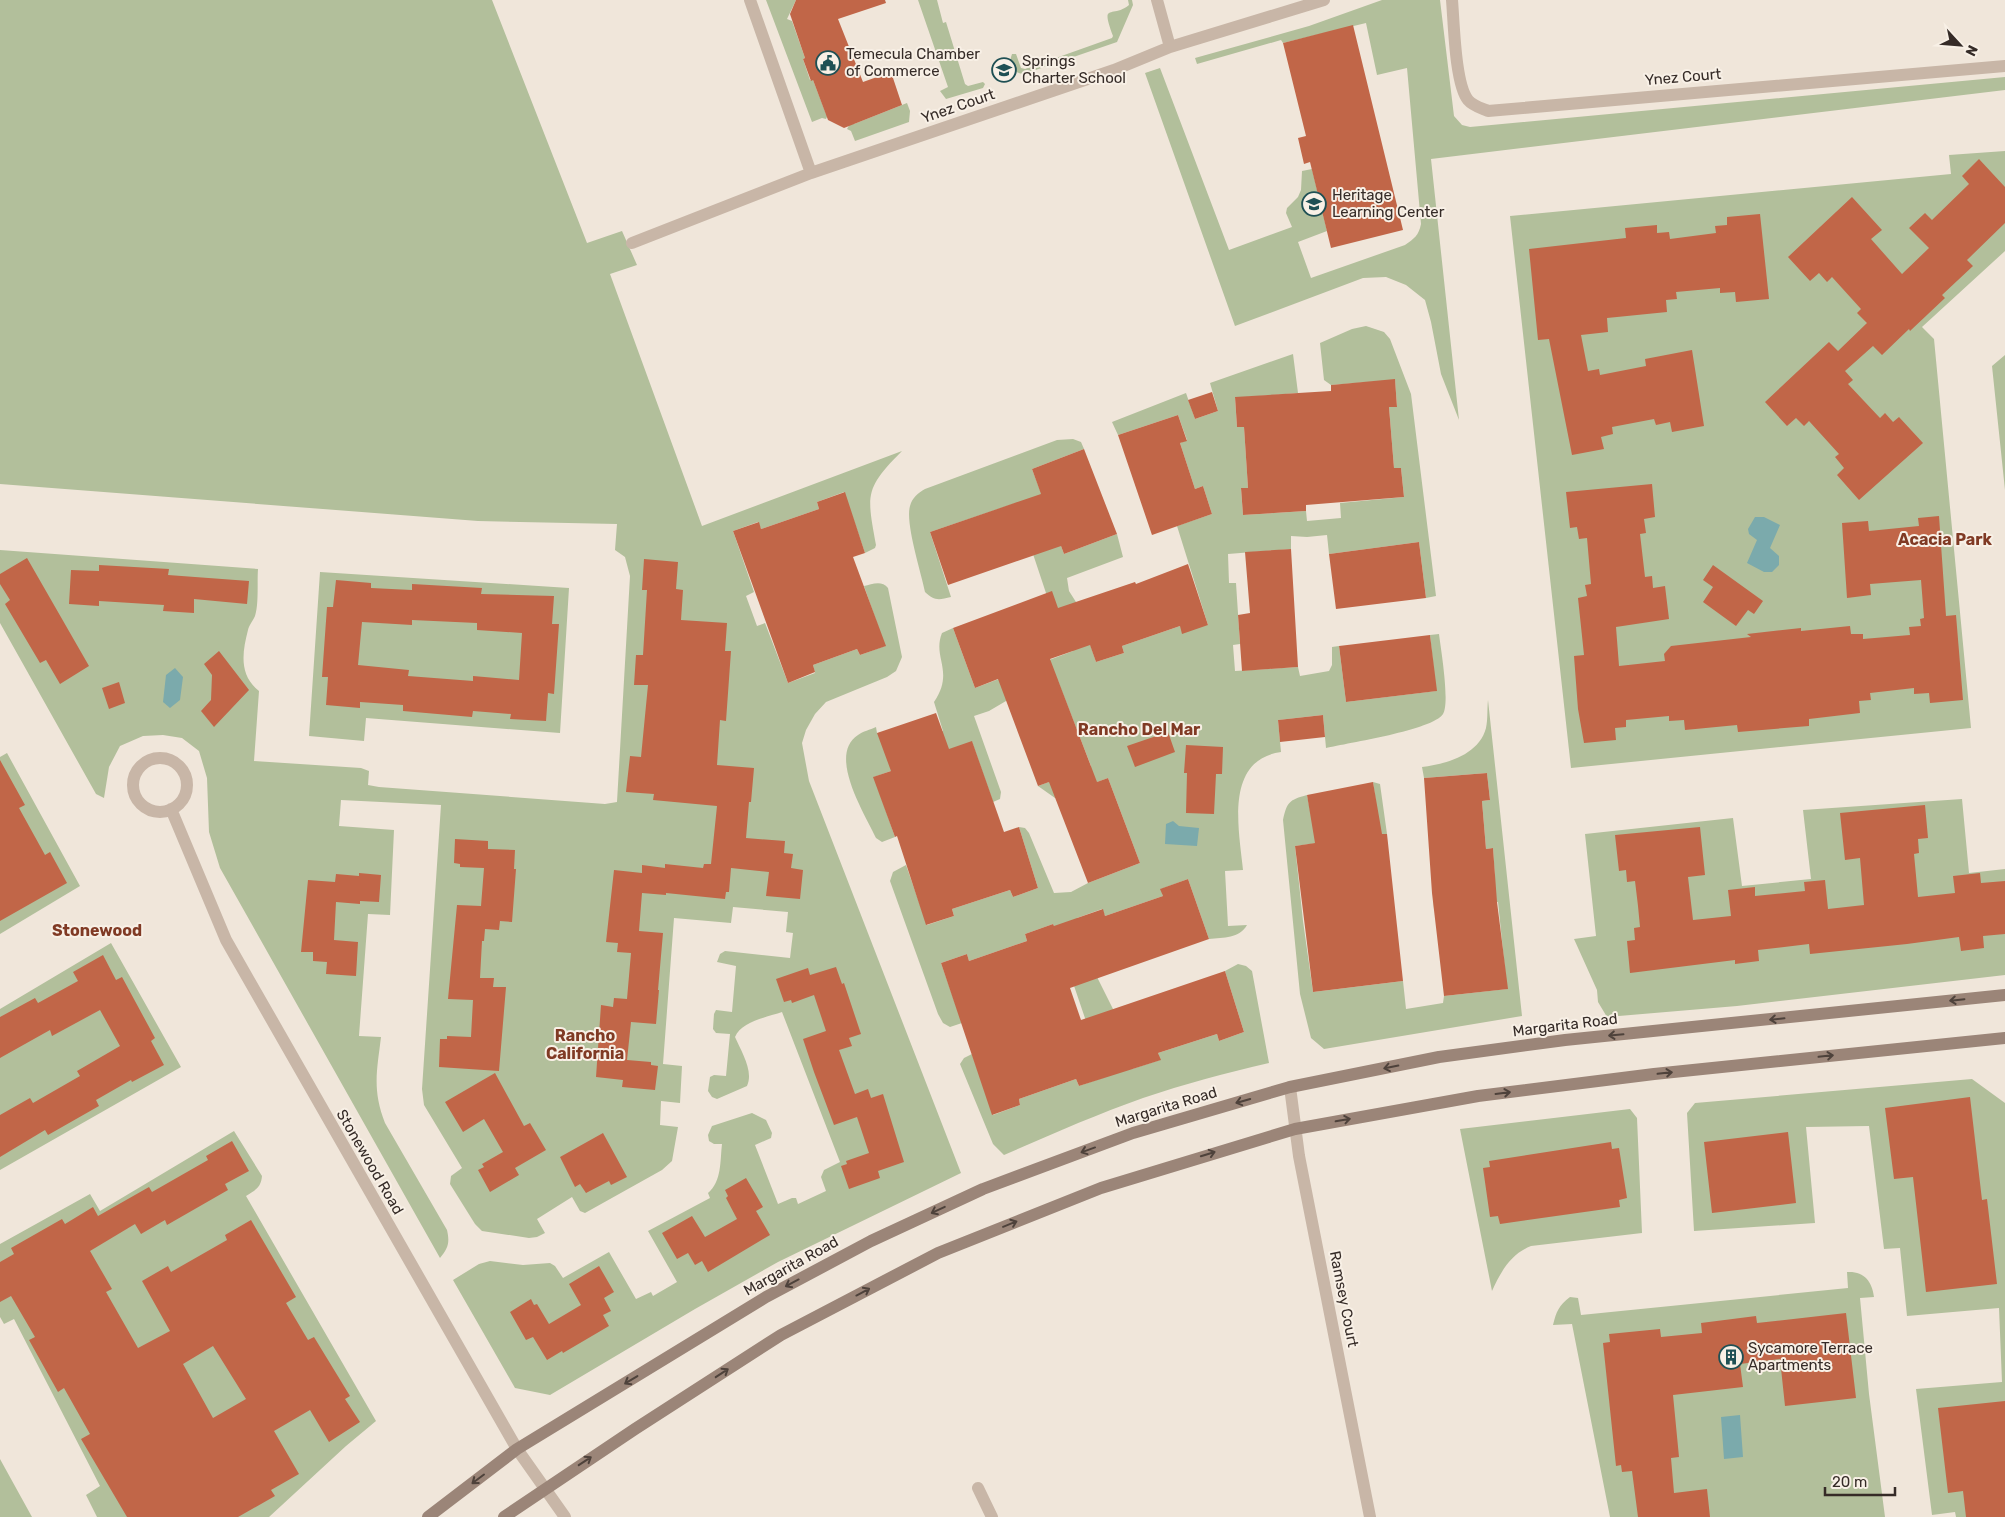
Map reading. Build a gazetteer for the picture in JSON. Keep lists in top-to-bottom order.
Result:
{
  "streets": {
    "main road": ["Margarita Road"],
    "street": ["Ynez Court", "Stonewood Road", "Ramsey Court"]
  },
  "crossings": [
    ["Margarita Road", "Stonewood Road"],
    ["Margarita Road", "Ramsey Court"]
  ],
  "districts": [
    "Acacia Park",
    "Rancho Del Mar",
    "Stonewood",
    "Rancho California"
  ],
  "places": {
    "public building": ["Temecula Chamber of Commerce"],
    "school or university": ["Springs Charter School", "Heritage Learning Center"],
    "building": ["Sycamore Terrace Apartments"]
  },
  "scale_bar": "20 m",
  "north": "bottom right"
}
